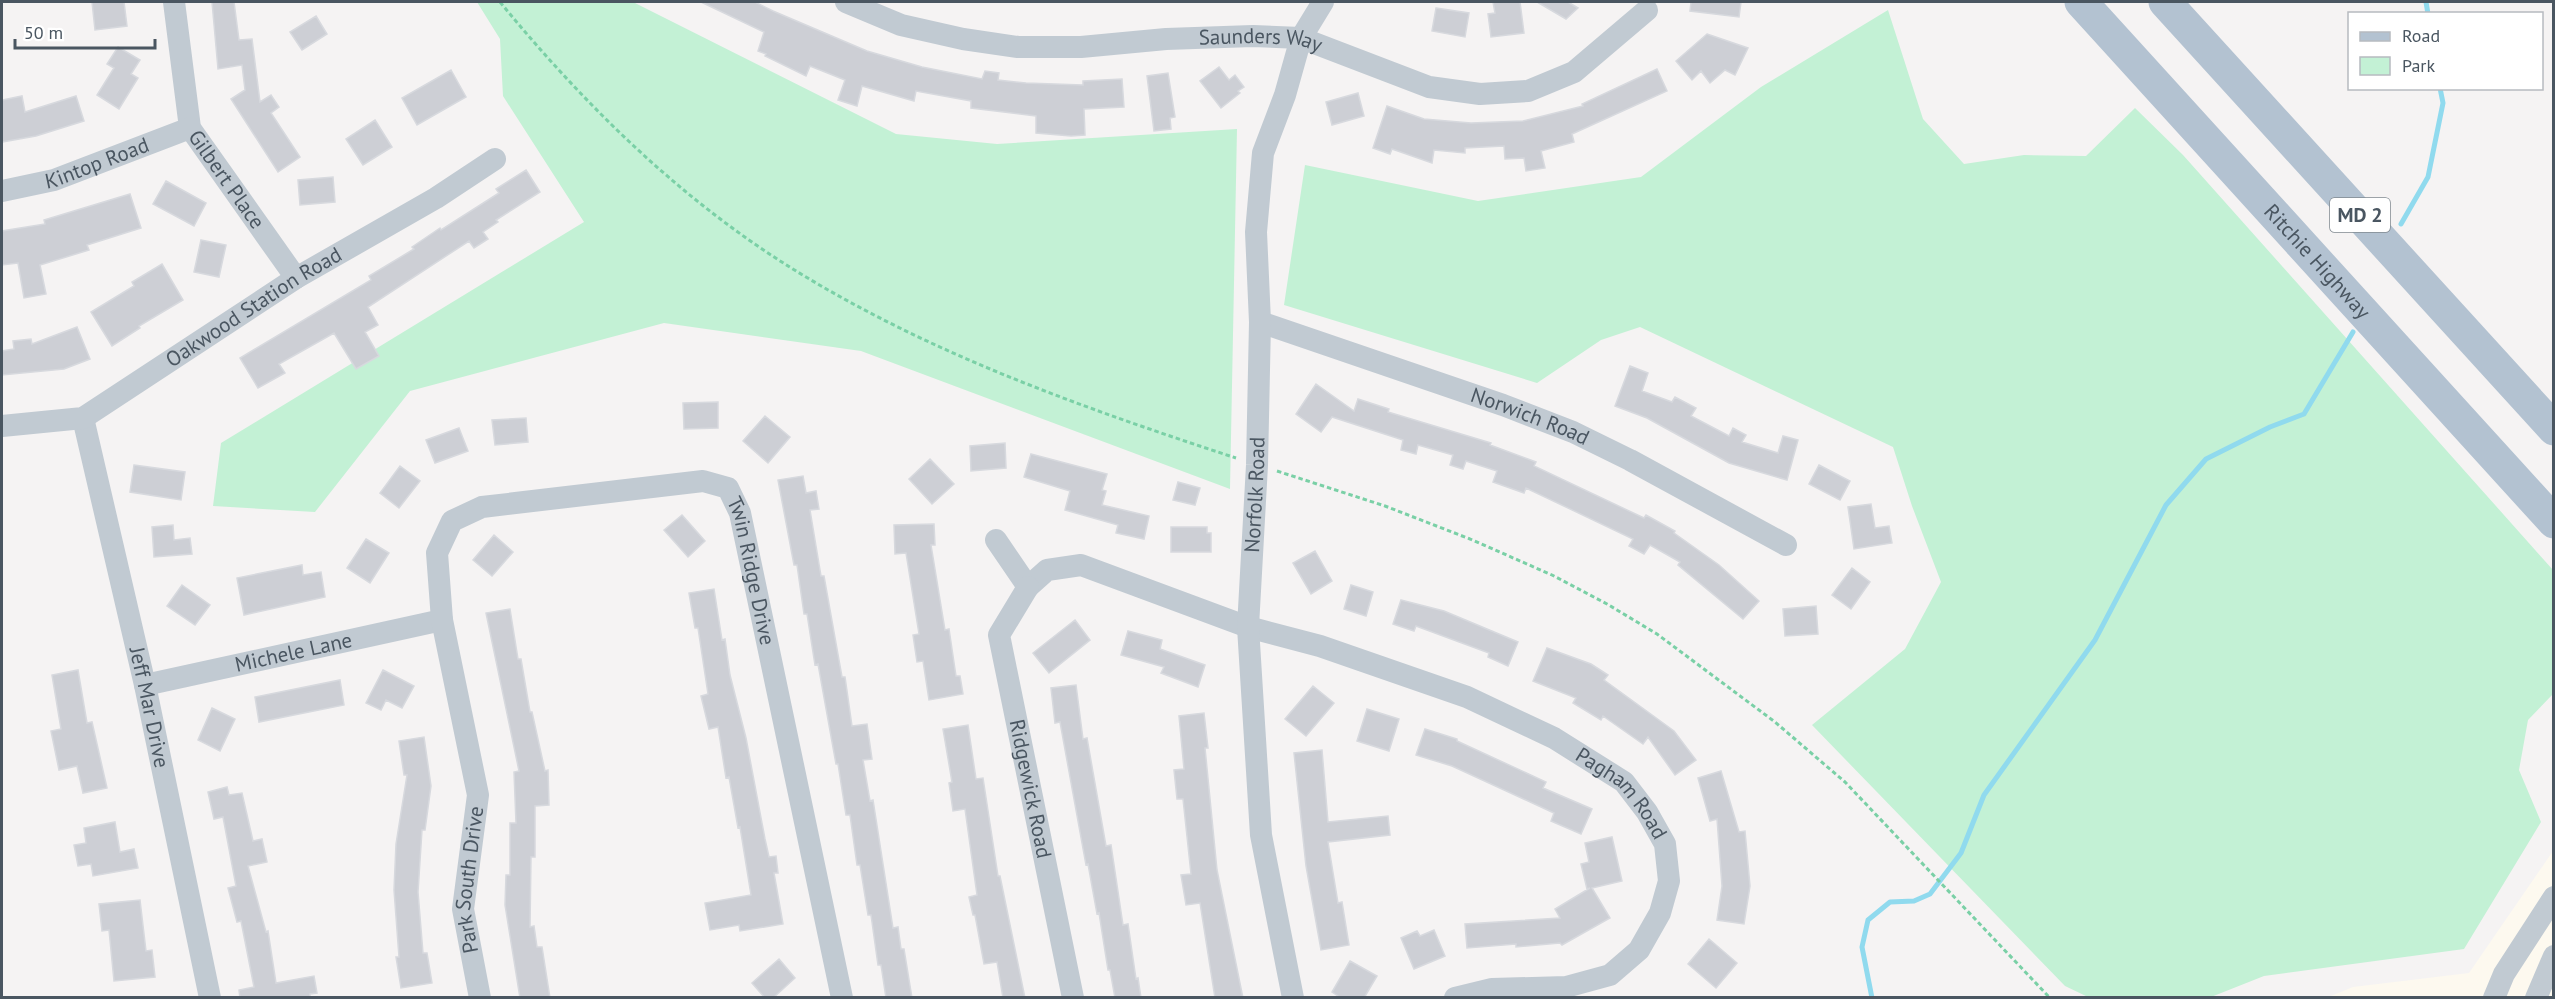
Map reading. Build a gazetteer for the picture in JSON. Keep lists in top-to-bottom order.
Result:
{
  "streets": {
    "main road": ["MD 2", "Ritchie Highway"],
    "street": [
      "Saunders Way",
      "Kintop Road",
      "Gilbert Place",
      "Oakwood Station Road",
      "Norwich Road",
      "Norfolk Road",
      "Twin Ridge Drive",
      "Michele Lane",
      "Jeff Mar Drive",
      "Ridgewick Road",
      "Pagham Road",
      "Park South Drive"
    ]
  },
  "crossings": [
    ["Saunders Way", "Norfolk Road"],
    ["Kintop Road", "Gilbert Place"],
    ["Gilbert Place", "Oakwood Station Road"],
    ["Oakwood Station Road", "Jeff Mar Drive"],
    ["Norwich Road", "Norfolk Road"],
    ["Norfolk Road", "Ridgewick Road"],
    ["Norfolk Road", "Pagham Road"],
    ["Twin Ridge Drive", "Michele Lane"],
    ["Twin Ridge Drive", "Park South Drive"],
    ["Michele Lane", "Jeff Mar Drive"],
    ["Michele Lane", "Park South Drive"],
    ["Ridgewick Road", "Pagham Road"]
  ],
  "legend": ["Road", "Park"],
  "scale_bar": "50 m"
}
